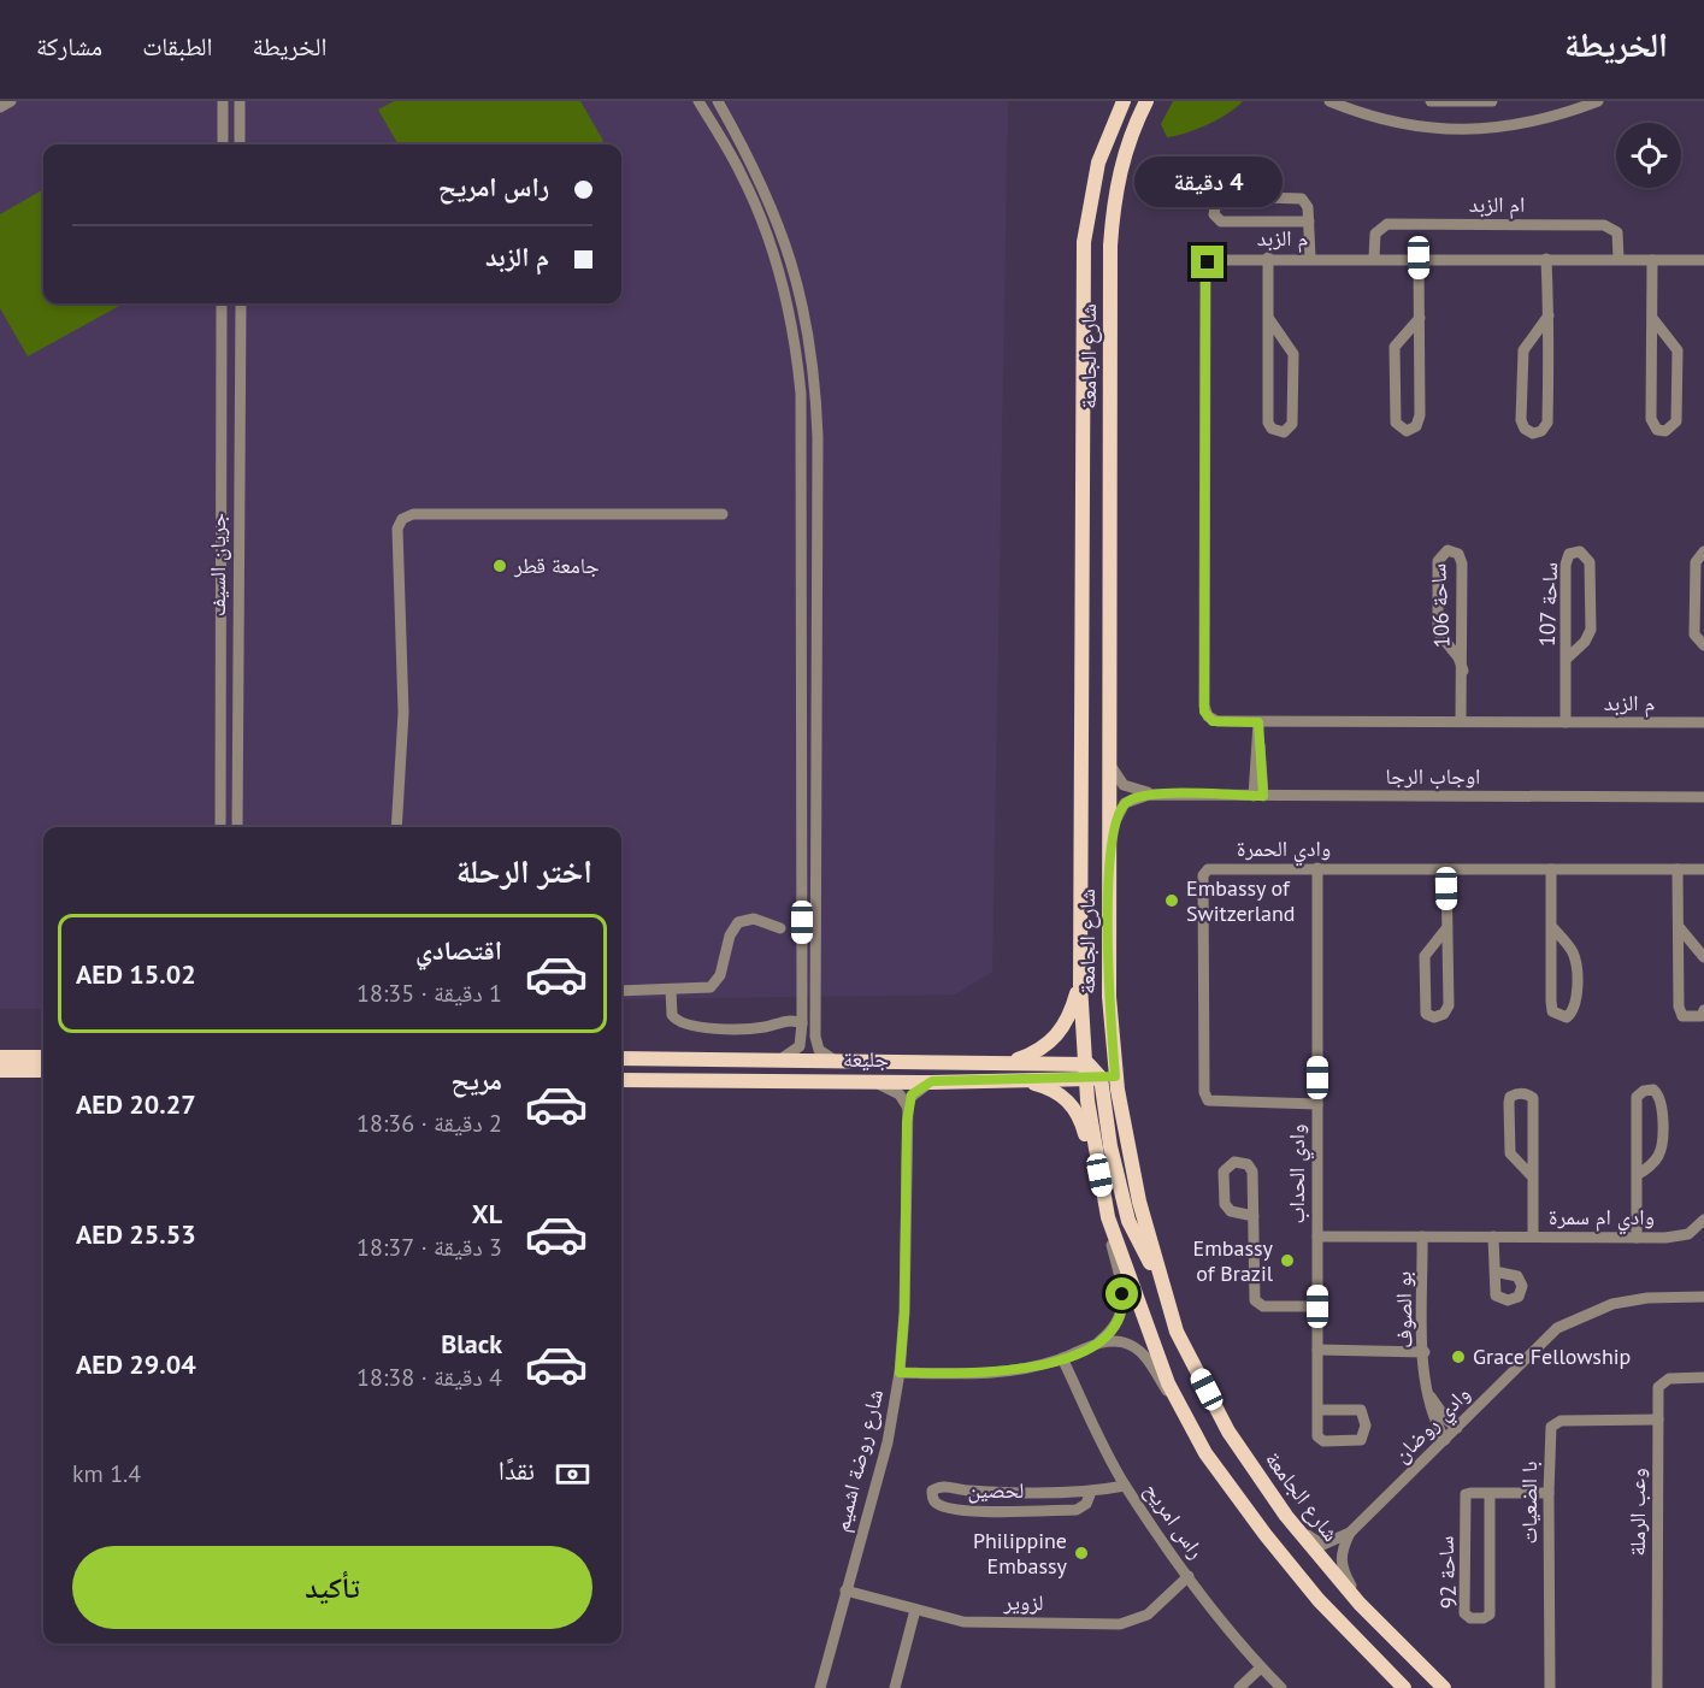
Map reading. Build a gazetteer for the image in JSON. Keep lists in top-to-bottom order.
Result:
{
  "streets": {
    "main road": ["شارع الجامعة", "جليعة"],
    "street": [
      "ام الزبد",
      "م الزبد",
      "جريان السيف",
      "ساحة 107",
      "ساحة 106",
      "اوجاب الرجا",
      "وادي الحمرة",
      "وادي الحداب",
      "وادي ام سمرة",
      "بو الصوف",
      "وادي روضان",
      "شارع روضة اشميم",
      "لحصين",
      "با الضعيات",
      "وعب الرملة",
      "راس امريح",
      "ساحة 92",
      "لزوير"
    ]
  },
  "crossings": [
    ["ام الزبد", "م الزبد"],
    ["م الزبد", "ساحة 107"],
    ["م الزبد", "ساحة 106"],
    ["شارع الجامعة", "اوجاب الرجا"],
    ["شارع الجامعة", "جليعة"],
    ["شارع الجامعة", "وادي روضان"],
    ["وادي الحمرة", "وادي الحداب"],
    ["وادي الحداب", "وادي ام سمرة"],
    ["وادي ام سمرة", "بو الصوف"],
    ["بو الصوف", "وادي روضان"],
    ["شارع روضة اشميم", "لزوير"],
    ["لحصين", "راس امريح"],
    ["با الضعيات", "وعب الرملة"],
    ["با الضعيات", "ساحة 92"],
    ["راس امريح", "لزوير"]
  ],
  "places": [
    "جامعة قطر",
    "Embassy of Switzerland",
    "Embassy of Brazil",
    "Grace Fellowship",
    "Philippine Embassy"
  ],
  "page": {
    "header": "الخريطة",
    "nav": ["الخريطة", "الطبقات", "مشاركة"],
    "banner": ["راس امريح", "م الزبد"],
    "bubble": "4 دقيقة",
    "heading": "اختر الرحلة",
    "list": [
      {
        "name": "اقتصادي",
        "note": "1 دقيقة · 18:35",
        "value": "AED 15.02"
      },
      {
        "name": "مريح",
        "note": "2 دقيقة · 18:36",
        "value": "AED 20.27"
      },
      {
        "name": "XL",
        "note": "3 دقيقة · 18:37",
        "value": "AED 25.53"
      },
      {
        "name": "Black",
        "note": "4 دقيقة · 18:38",
        "value": "AED 29.04"
      }
    ],
    "pay": ["نقدًا", "1.4 km"],
    "buttons": "تأكيد"
  }
}
